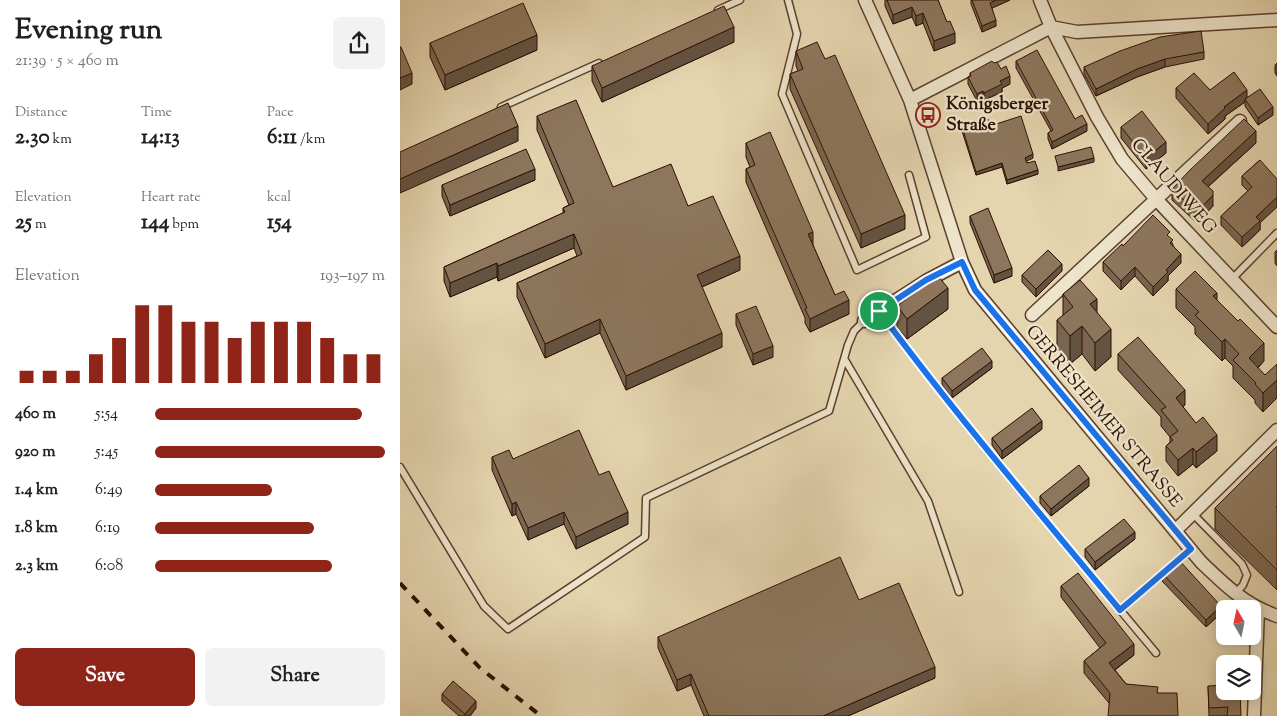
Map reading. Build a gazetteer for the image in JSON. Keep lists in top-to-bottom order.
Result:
{
  "streets": {
    "street": ["CLAUDIWEG", "GERRESHEIMER STRASSE"]
  },
  "places": {
    "bus stop": ["Königsberger Straße"]
  },
  "north": "top",
  "page": {
    "heading": ["Evening run", "21:39 · 5 × 460 m"],
    "stats": [
      ["Distance", "2.30 km"],
      ["Time", "14:13"],
      ["Pace", "6:11 /km"],
      ["Elevation", "25 m"],
      ["Heart rate", "144 bpm"],
      ["kcal", "154"]
    ],
    "chart": ["Elevation", "193–197 m"],
    "list": [
      {
        "name": "460 m",
        "note": "5:54"
      },
      {
        "name": "920 m",
        "note": "5:45"
      },
      {
        "name": "1.4 km",
        "note": "6:49"
      },
      {
        "name": "1.8 km",
        "note": "6:19"
      },
      {
        "name": "2.3 km",
        "note": "6:08"
      }
    ],
    "buttons": ["Save", "Share"]
  }
}
